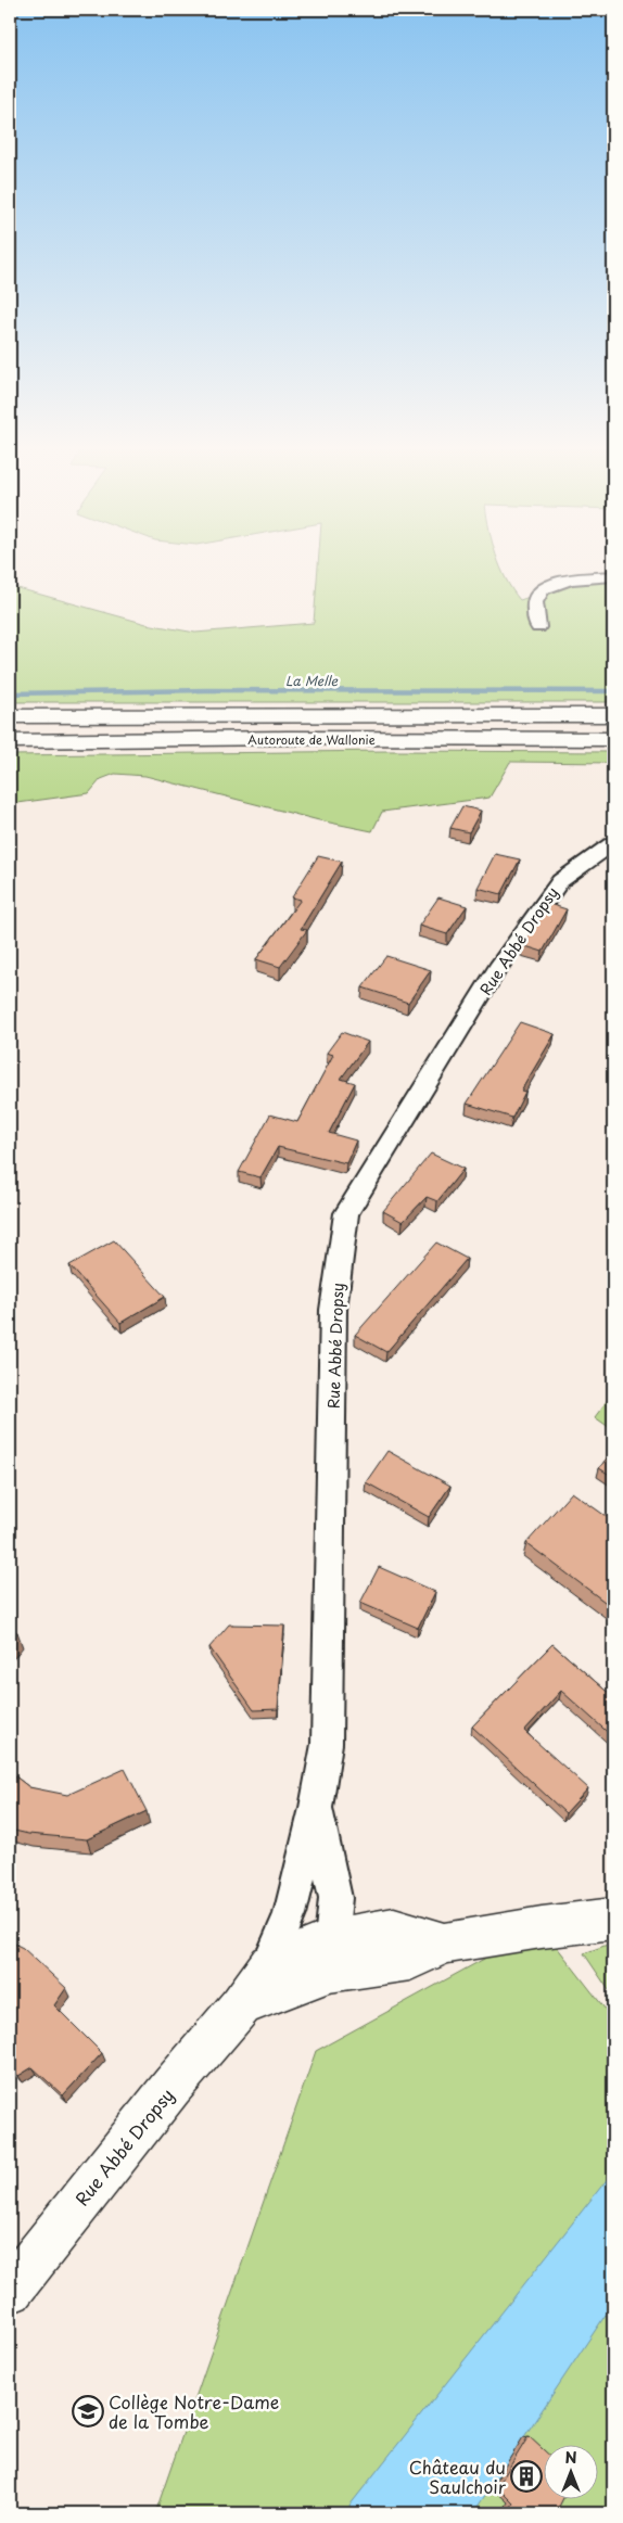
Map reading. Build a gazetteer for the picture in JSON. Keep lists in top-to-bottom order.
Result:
{
  "streets": {
    "main road": ["Autoroute de Wallonie", "Rue Abbé Dropsy"]
  },
  "water": ["La Melle"],
  "places": {
    "school or university": ["Collège Notre-Dame de la Tombe"],
    "building": ["Château du Saulchoir"]
  },
  "north": "top"
}
